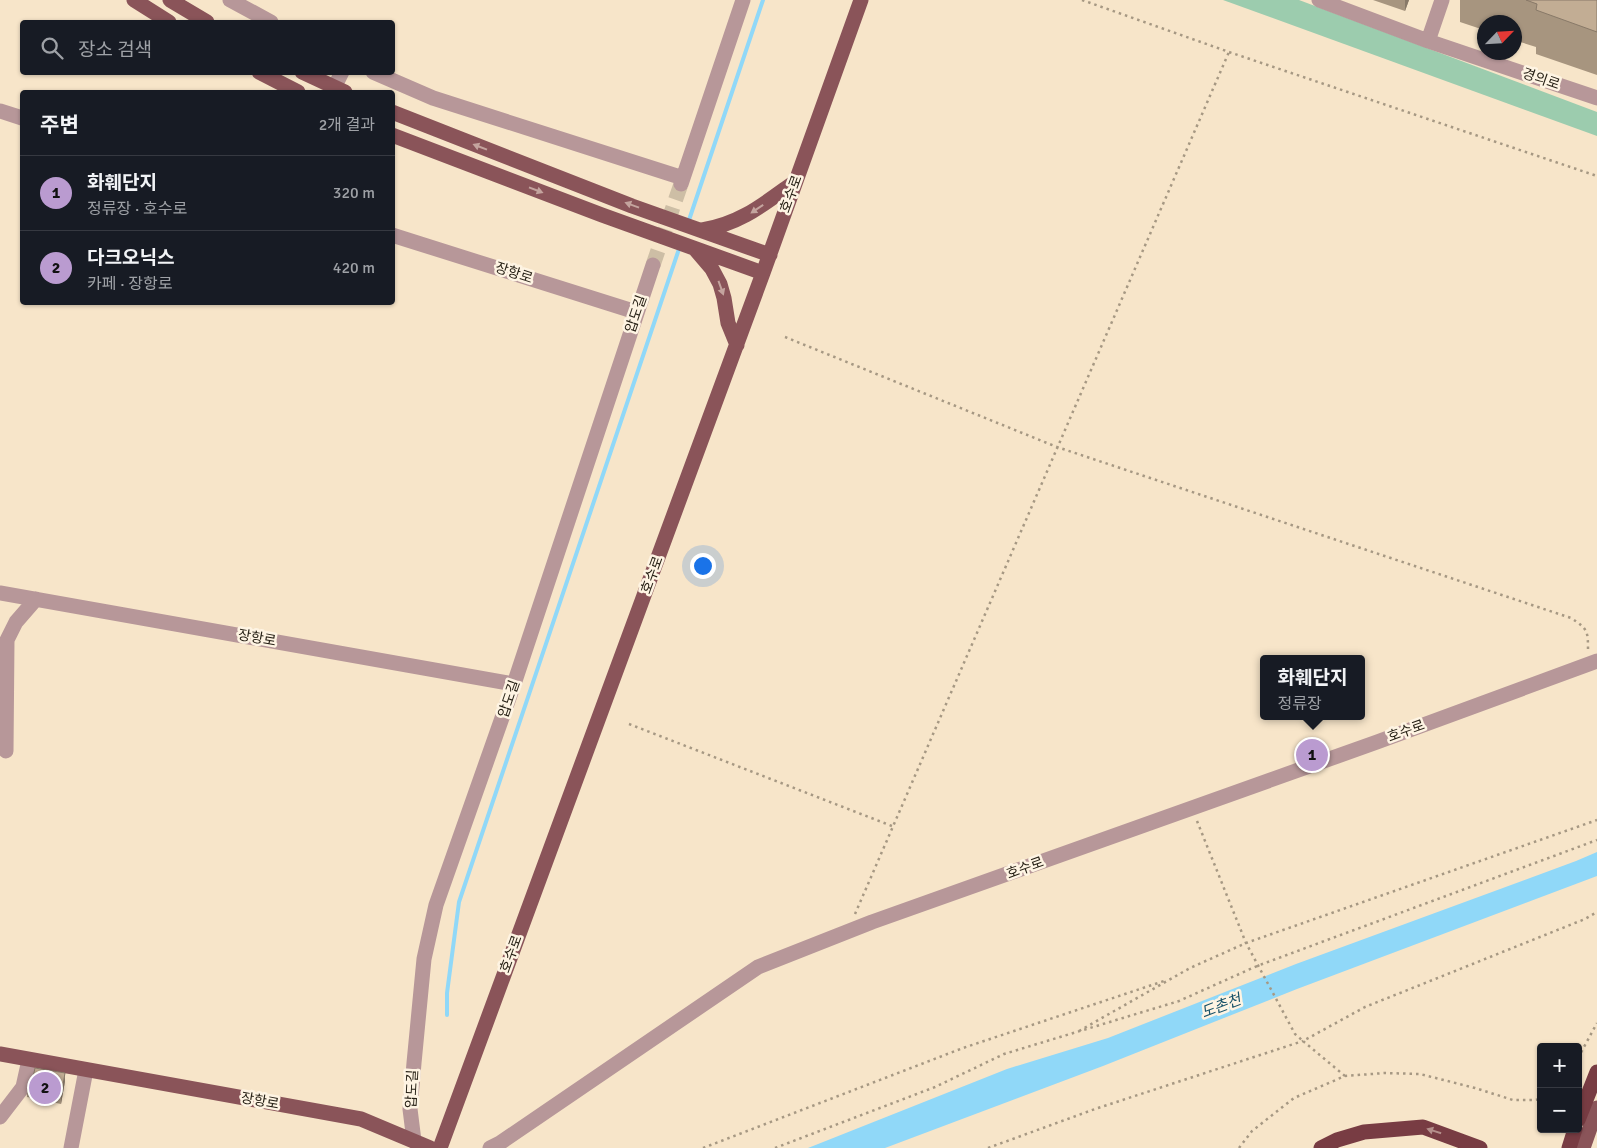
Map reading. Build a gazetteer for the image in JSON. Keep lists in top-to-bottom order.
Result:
{
  "streets": {
    "main road": ["호수로", "장항로"],
    "street": ["경의로", "압도길"]
  },
  "crossings": [
    ["장항로", "압도길"]
  ],
  "water": ["도촌천"],
  "north": "top right",
  "page": {
    "search": "장소 검색",
    "heading": ["주변", "2개 결과"],
    "list": [
      {
        "mark": "1",
        "name": "화훼단지",
        "note": "정류장 · 호수로",
        "value": "320 m"
      },
      {
        "mark": "2",
        "name": "다크오닉스",
        "note": "카페 · 장항로",
        "value": "420 m"
      }
    ],
    "popup": ["화훼단지", "정류장"],
    "pins": ["1", "2"],
    "map_buttons": ["+", "−"]
  }
}
